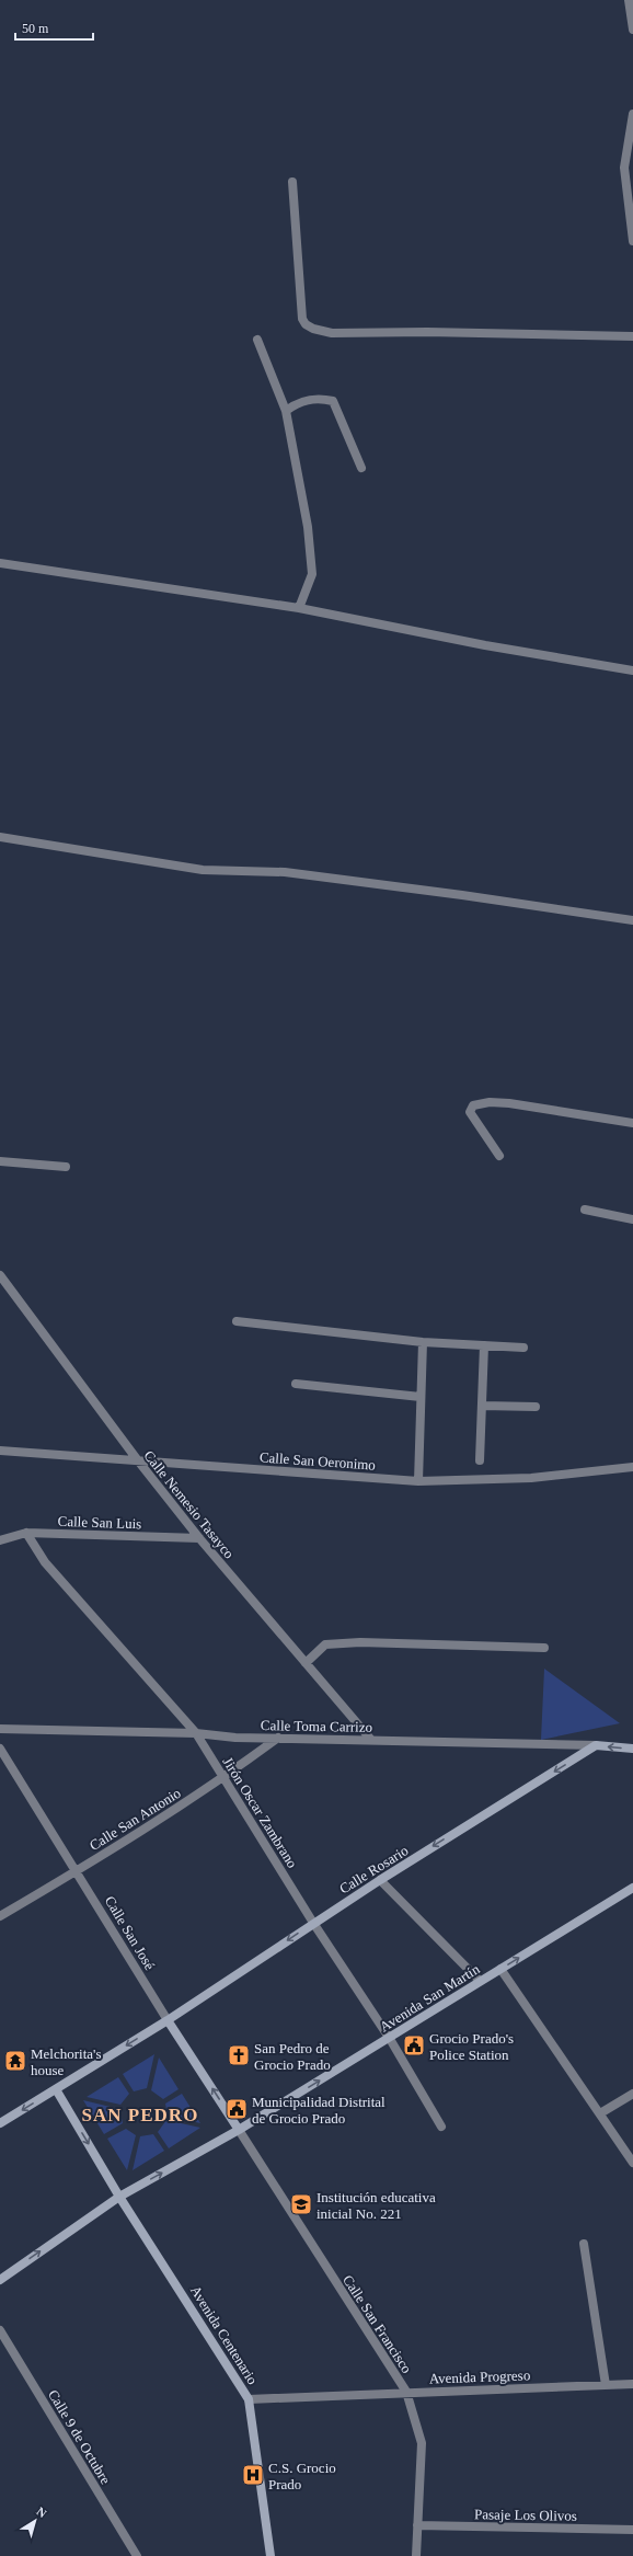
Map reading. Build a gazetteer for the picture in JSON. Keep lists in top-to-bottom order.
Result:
{
  "streets": {
    "main road": [
      "Calle Toma Carrizo",
      "Calle Rosario",
      "Calle San José",
      "Avenida San Martín",
      "Avenida Centenario"
    ],
    "street": [
      "Calle San Oeronimo",
      "Calle Nemesio Tasayco",
      "Calle San Luis",
      "Jirón Oscar Zambrano",
      "Calle San Antonio",
      "Calle San Francisco",
      "Avenida Progreso",
      "Calle 9 de Octubre",
      "Pasaje Los Olivos"
    ]
  },
  "crossings": [
    ["Calle San Oeronimo", "Calle Nemesio Tasayco"],
    ["Calle Nemesio Tasayco", "Calle San Luis"],
    ["Calle Nemesio Tasayco", "Calle Toma Carrizo"],
    ["Calle San Luis", "Jirón Oscar Zambrano"],
    ["Calle Toma Carrizo", "Jirón Oscar Zambrano"],
    ["Calle Toma Carrizo", "Calle San Antonio"],
    ["Calle Toma Carrizo", "Calle Rosario"],
    ["Jirón Oscar Zambrano", "Calle San Antonio"],
    ["Jirón Oscar Zambrano", "Calle Rosario"],
    ["Jirón Oscar Zambrano", "Avenida San Martín"],
    ["Calle San Antonio", "Calle San José"],
    ["Calle Rosario", "Calle San José"],
    ["Calle Rosario", "Avenida Centenario"],
    ["Calle San José", "Avenida San Martín"],
    ["Calle San José", "Calle San Francisco"],
    ["Avenida San Martín", "Calle San Francisco"],
    ["Avenida San Martín", "Avenida Centenario"],
    ["Calle San Francisco", "Avenida Progreso"],
    ["Calle San Francisco", "Pasaje Los Olivos"],
    ["Avenida Centenario", "Avenida Progreso"]
  ],
  "one_way": ["Calle Rosario", "Avenida San Martín"],
  "districts": ["SAN PEDRO"],
  "places": {
    "public building": ["Grocio Prado's Police Station", "Municipalidad Distrital de Grocio Prado"],
    "church": ["San Pedro de Grocio Prado"],
    "temple": ["Melchorita's house"],
    "school or university": ["Institución educativa inicial No. 221"],
    "hospital": ["C.S. Grocio Prado"]
  },
  "scale_bar": "50 m",
  "north": "top right"
}
